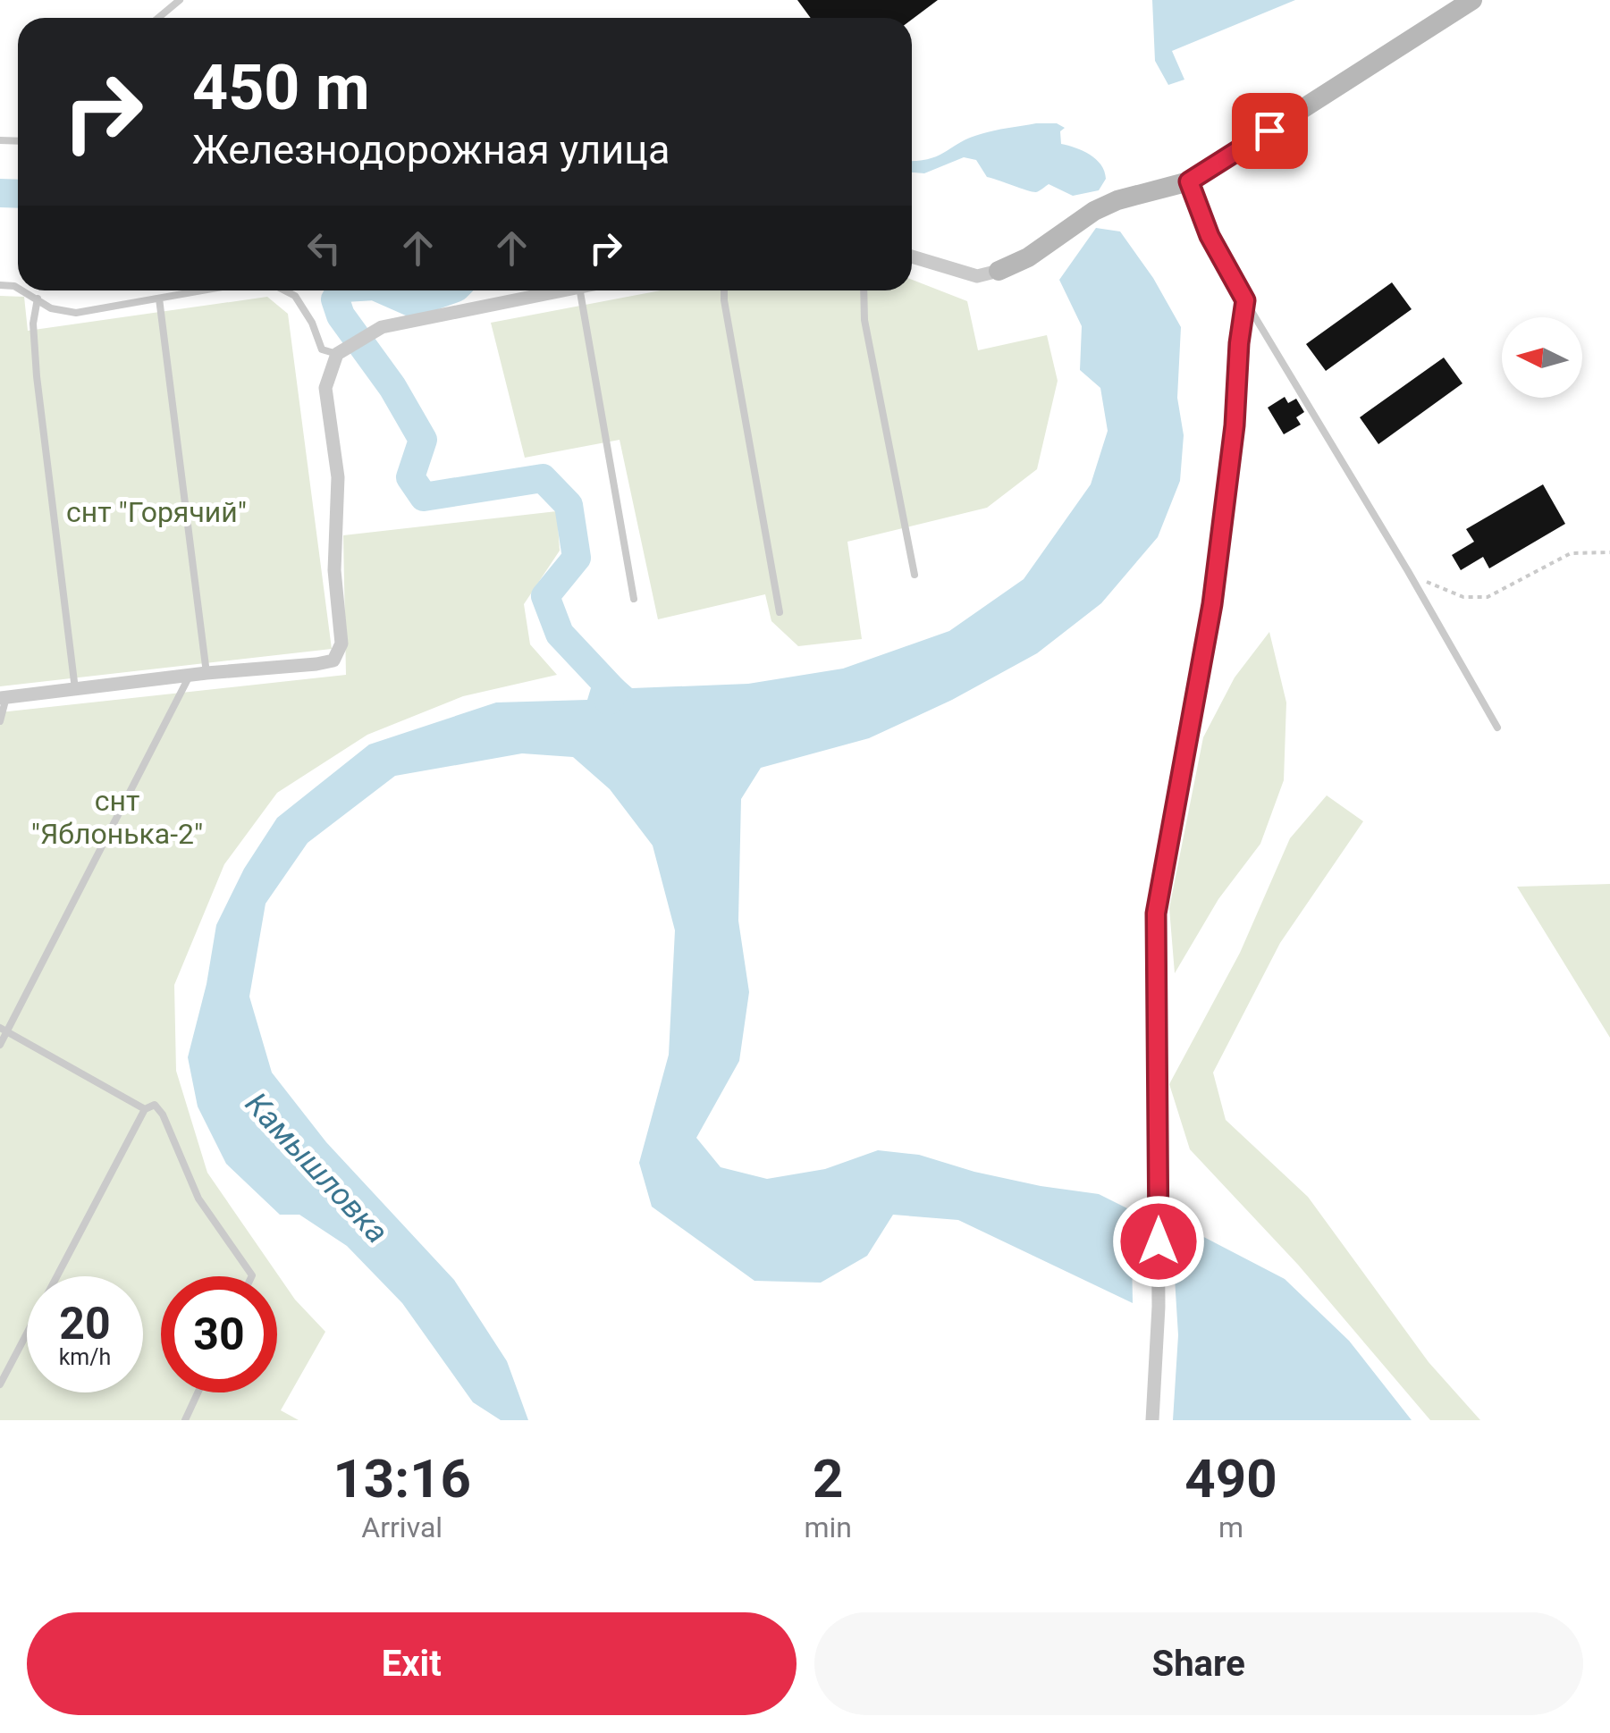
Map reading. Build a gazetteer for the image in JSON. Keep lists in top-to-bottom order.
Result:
{
  "water": ["Камышловка"],
  "parks": ["снт \"Горячий\"", "снт \"Яблонька-2\""],
  "north": "left",
  "page": {
    "turn": ["450 m", "Железнодорожная улица"],
    "speed": "20 km/h",
    "limit": "30",
    "eta": [
      "13:16",
      "Arrival",
      "2",
      "min",
      "490",
      "m"
    ],
    "buttons": ["Exit", "Share"]
  }
}
